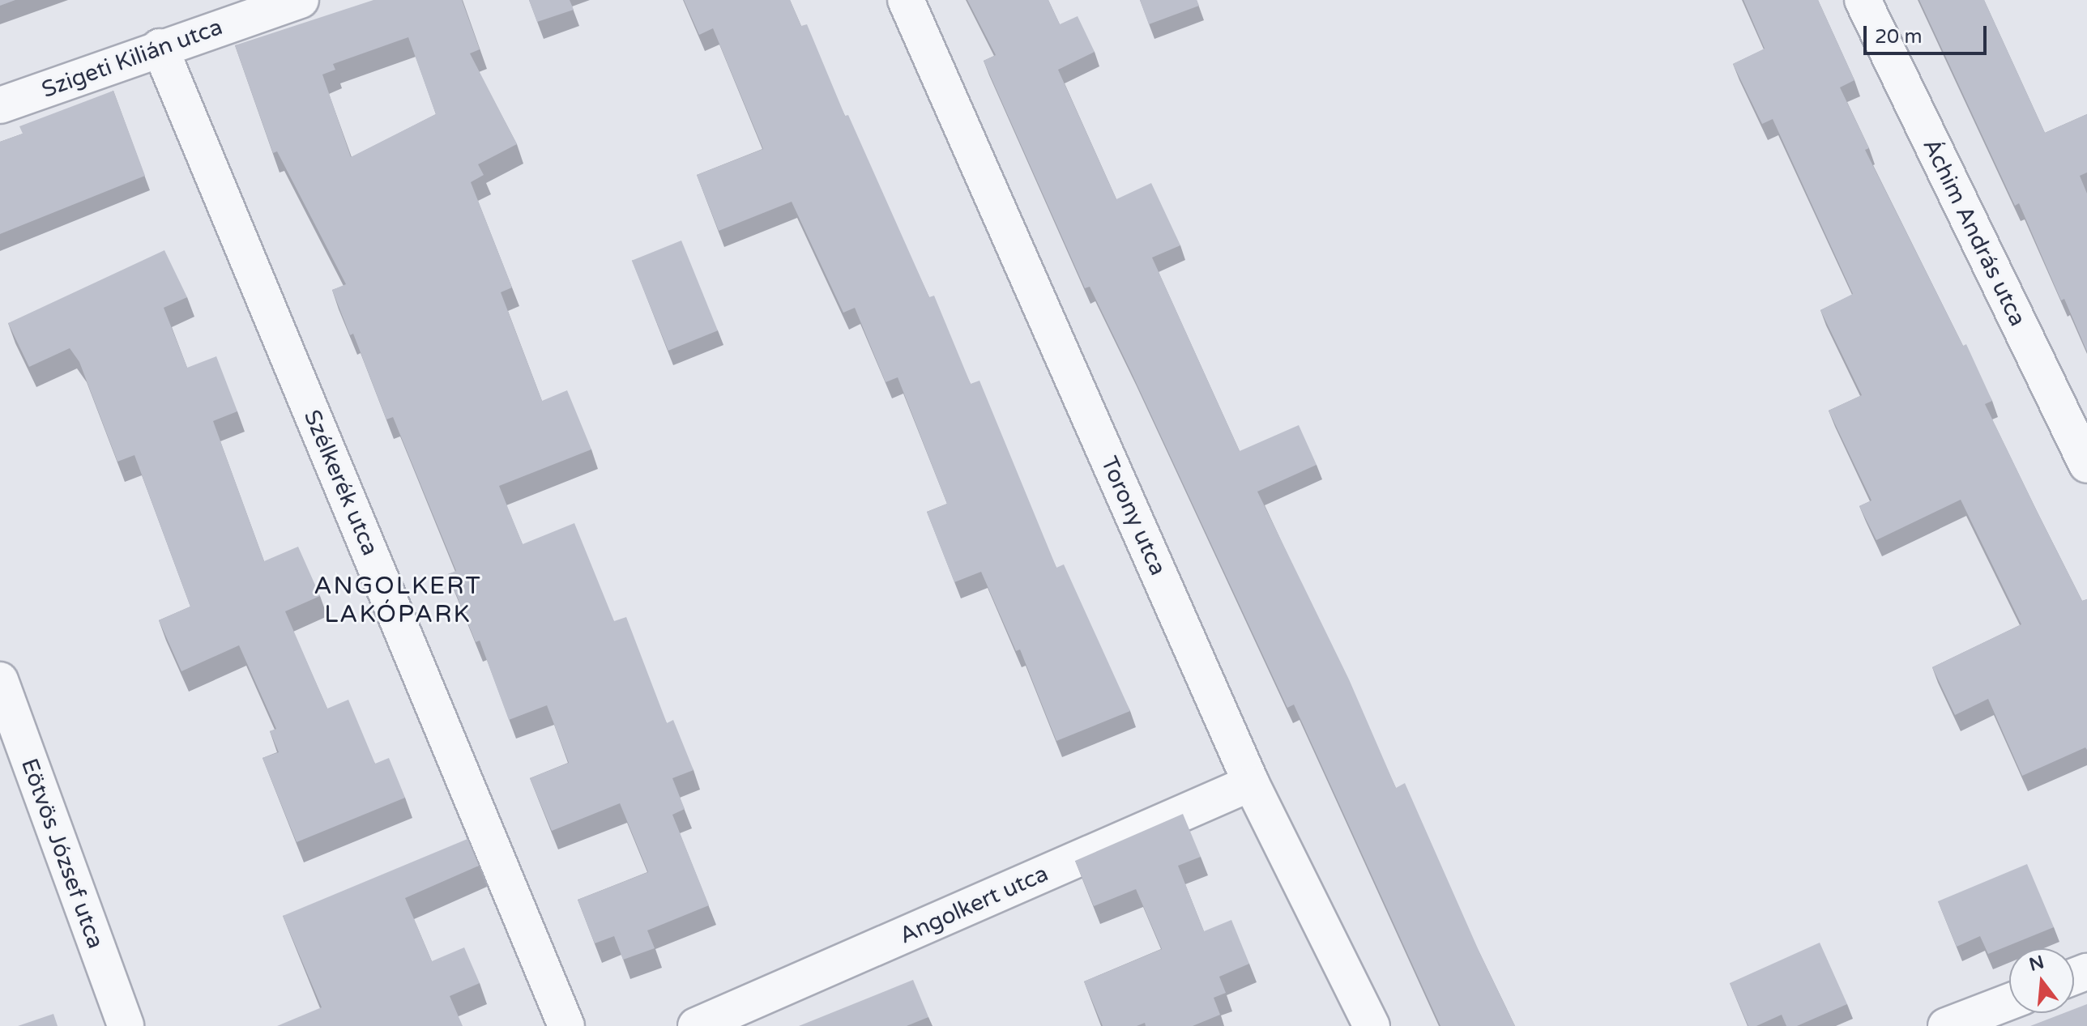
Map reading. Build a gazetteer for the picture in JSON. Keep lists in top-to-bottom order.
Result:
{
  "streets": {
    "street": [
      "Szigeti Kilián utca",
      "Áchim András utca",
      "Szélkerék utca",
      "Torony utca",
      "Eötvös József utca",
      "Angolkert utca"
    ]
  },
  "crossings": [
    ["Szigeti Kilián utca", "Szélkerék utca"],
    ["Torony utca", "Angolkert utca"]
  ],
  "districts": ["ANGOLKERT LAKÓPARK"],
  "scale_bar": "20 m",
  "north": "top"
}
